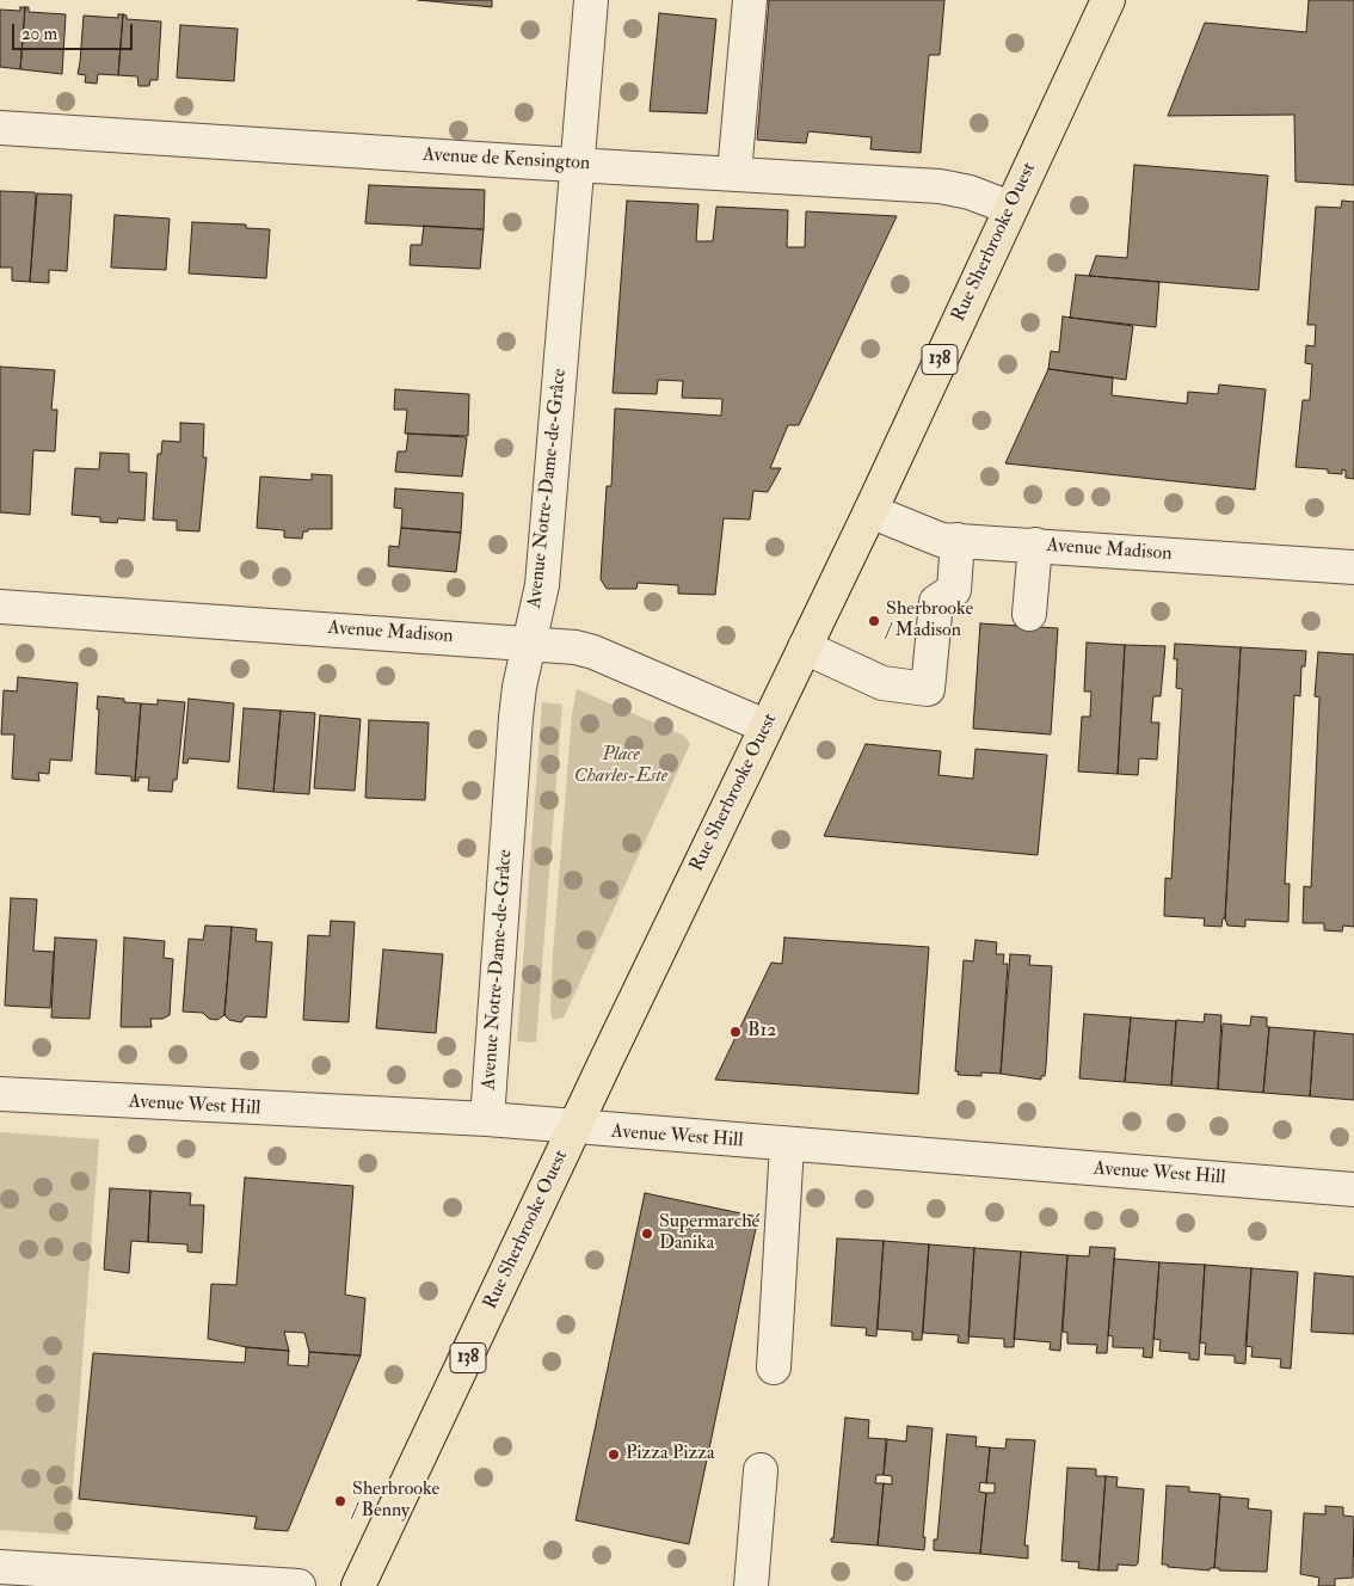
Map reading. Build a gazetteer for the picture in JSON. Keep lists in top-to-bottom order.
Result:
{
  "streets": {
    "main road": ["Rue Sherbrooke Ouest", "138"],
    "street": [
      "Avenue de Kensington",
      "Avenue Notre-Dame-de-Grâce",
      "Avenue Madison",
      "Avenue West Hill"
    ]
  },
  "crossings": [
    ["Avenue de Kensington", "Rue Sherbrooke Ouest"],
    ["Avenue de Kensington", "Avenue Notre-Dame-de-Grâce"],
    ["Rue Sherbrooke Ouest", "Avenue Madison"],
    ["Rue Sherbrooke Ouest", "Avenue West Hill"],
    ["Avenue Notre-Dame-de-Grâce", "Avenue Madison"],
    ["Avenue Notre-Dame-de-Grâce", "Avenue West Hill"]
  ],
  "parks": ["Place Charles-Este"],
  "places": [
    "Sherbrooke / Madison",
    "B12",
    "Supermarché Danika",
    "Pizza Pizza",
    "Sherbrooke / Benny"
  ],
  "scale_bar": "20 m"
}
